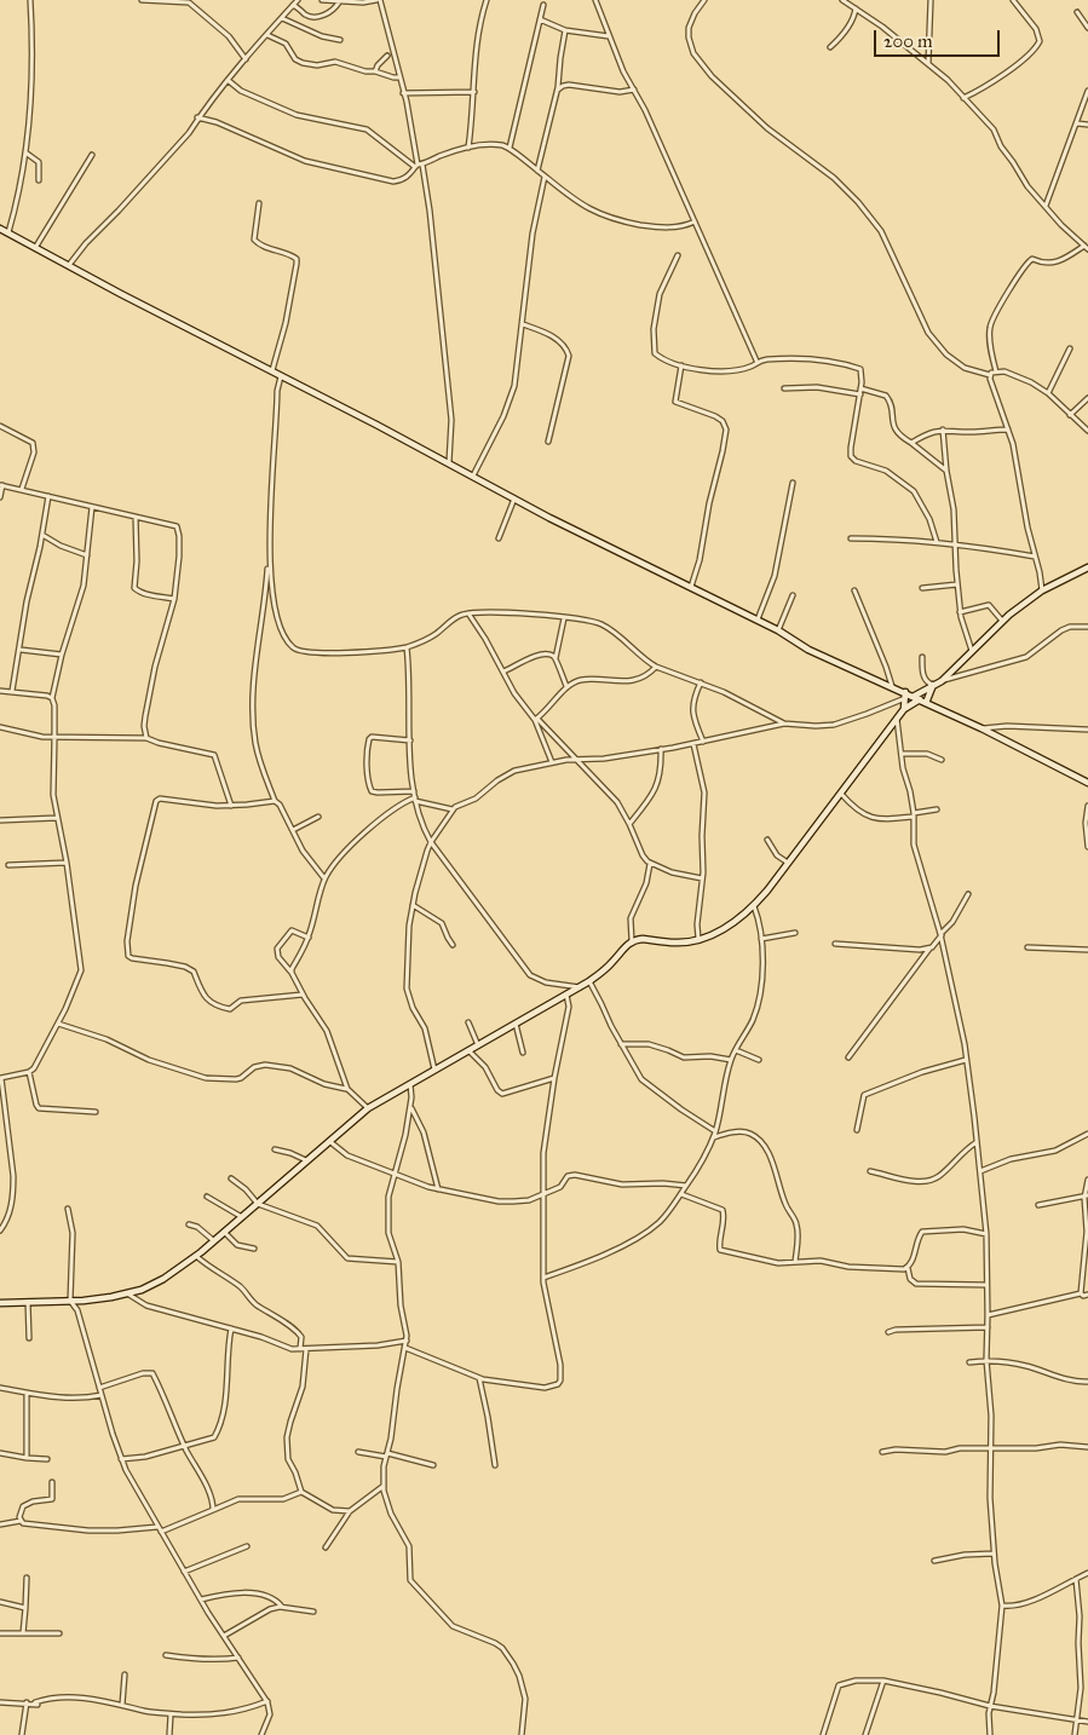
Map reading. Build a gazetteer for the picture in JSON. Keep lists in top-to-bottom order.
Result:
{
  "scale_bar": "200 m"
}
